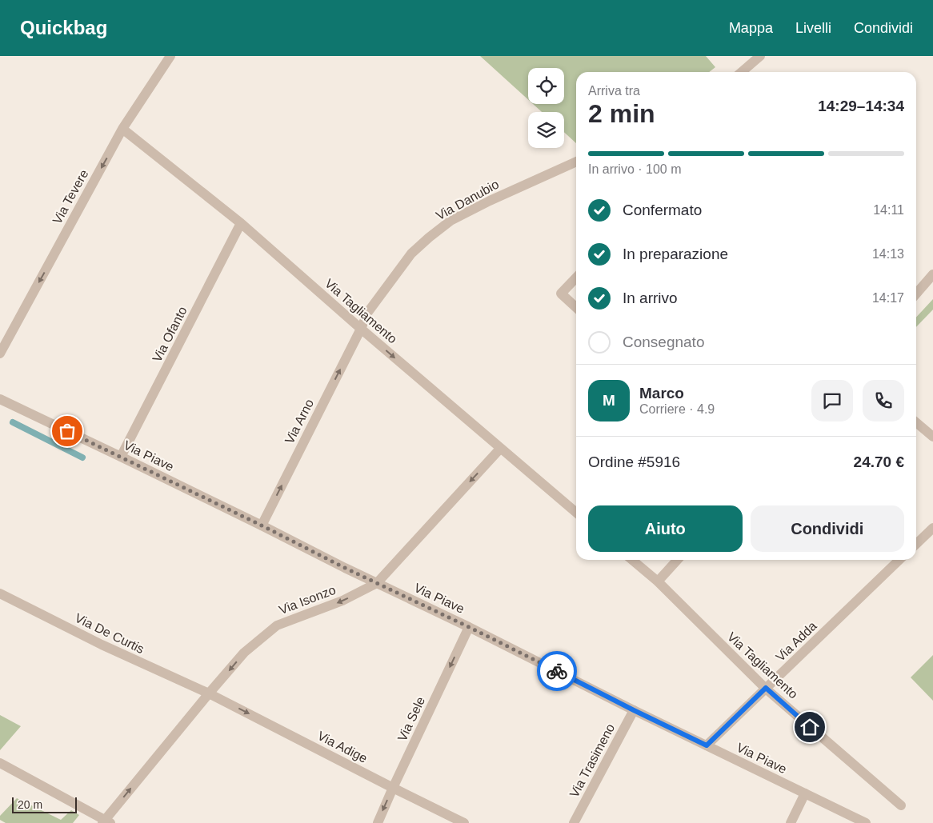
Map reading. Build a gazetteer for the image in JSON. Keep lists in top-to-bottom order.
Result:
{
  "streets": {
    "street": [
      "Via Tevere",
      "Via Danubio",
      "Via Tagliamento",
      "Via Ofanto",
      "Via Arno",
      "Via Piave",
      "Via Isonzo",
      "Via De Curtis",
      "Via Adda",
      "Via Sele",
      "Via Adige",
      "Via Trasimeno"
    ]
  },
  "crossings": [
    ["Via Tevere", "Via Tagliamento"],
    ["Via Danubio", "Via Tagliamento"],
    ["Via Danubio", "Via Arno"],
    ["Via Tagliamento", "Via Ofanto"],
    ["Via Tagliamento", "Via Arno"],
    ["Via Tagliamento", "Via Isonzo"],
    ["Via Tagliamento", "Via Adda"],
    ["Via Ofanto", "Via Piave"],
    ["Via Arno", "Via Piave"],
    ["Via Piave", "Via Isonzo"],
    ["Via Piave", "Via Adda"],
    ["Via Piave", "Via Sele"],
    ["Via Piave", "Via Trasimeno"],
    ["Via Isonzo", "Via De Curtis"],
    ["Via Isonzo", "Via Adige"],
    ["Via De Curtis", "Via Adige"],
    ["Via Sele", "Via Adige"]
  ],
  "one_way": [
    "Via Tevere",
    "Via Arno",
    "Via Sele",
    "Via Adige"
  ],
  "scale_bar": "20 m",
  "page": {
    "header": "Quickbag",
    "nav": ["Mappa", "Livelli", "Condividi"],
    "heading": ["2 min", "Arriva tra", "14:29–14:34"],
    "panel": [
      "Marco",
      "Corriere · 4.9",
      "Ordine #5916",
      "24.70 €"
    ],
    "bar": "In arrivo · 100 m",
    "list": [
      ["Confermato", "14:11"],
      ["In preparazione", "14:13"],
      ["In arrivo", "14:17"],
      "Consegnato"
    ],
    "round": "M",
    "buttons": ["Aiuto", "Condividi"],
    "scale": "20 m"
  }
}
